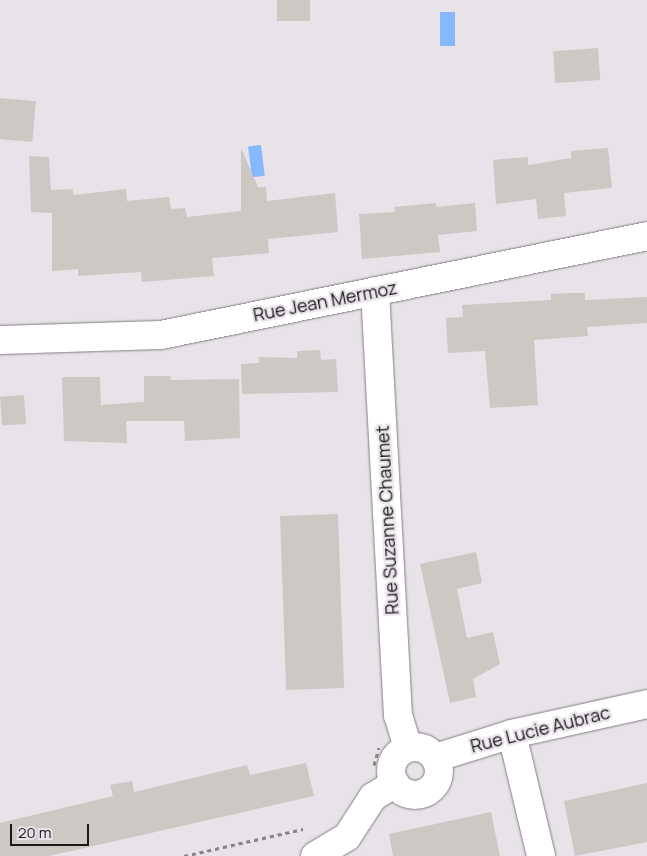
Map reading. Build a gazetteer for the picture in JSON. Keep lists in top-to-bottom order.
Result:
{
  "streets": {
    "street": ["Rue Jean Mermoz", "Rue Suzanne Chaumet", "Rue Lucie Aubrac"]
  },
  "crossings": [
    ["Rue Jean Mermoz", "Rue Suzanne Chaumet"],
    ["Rue Suzanne Chaumet", "Rue Lucie Aubrac"]
  ],
  "scale_bar": "20 m"
}
